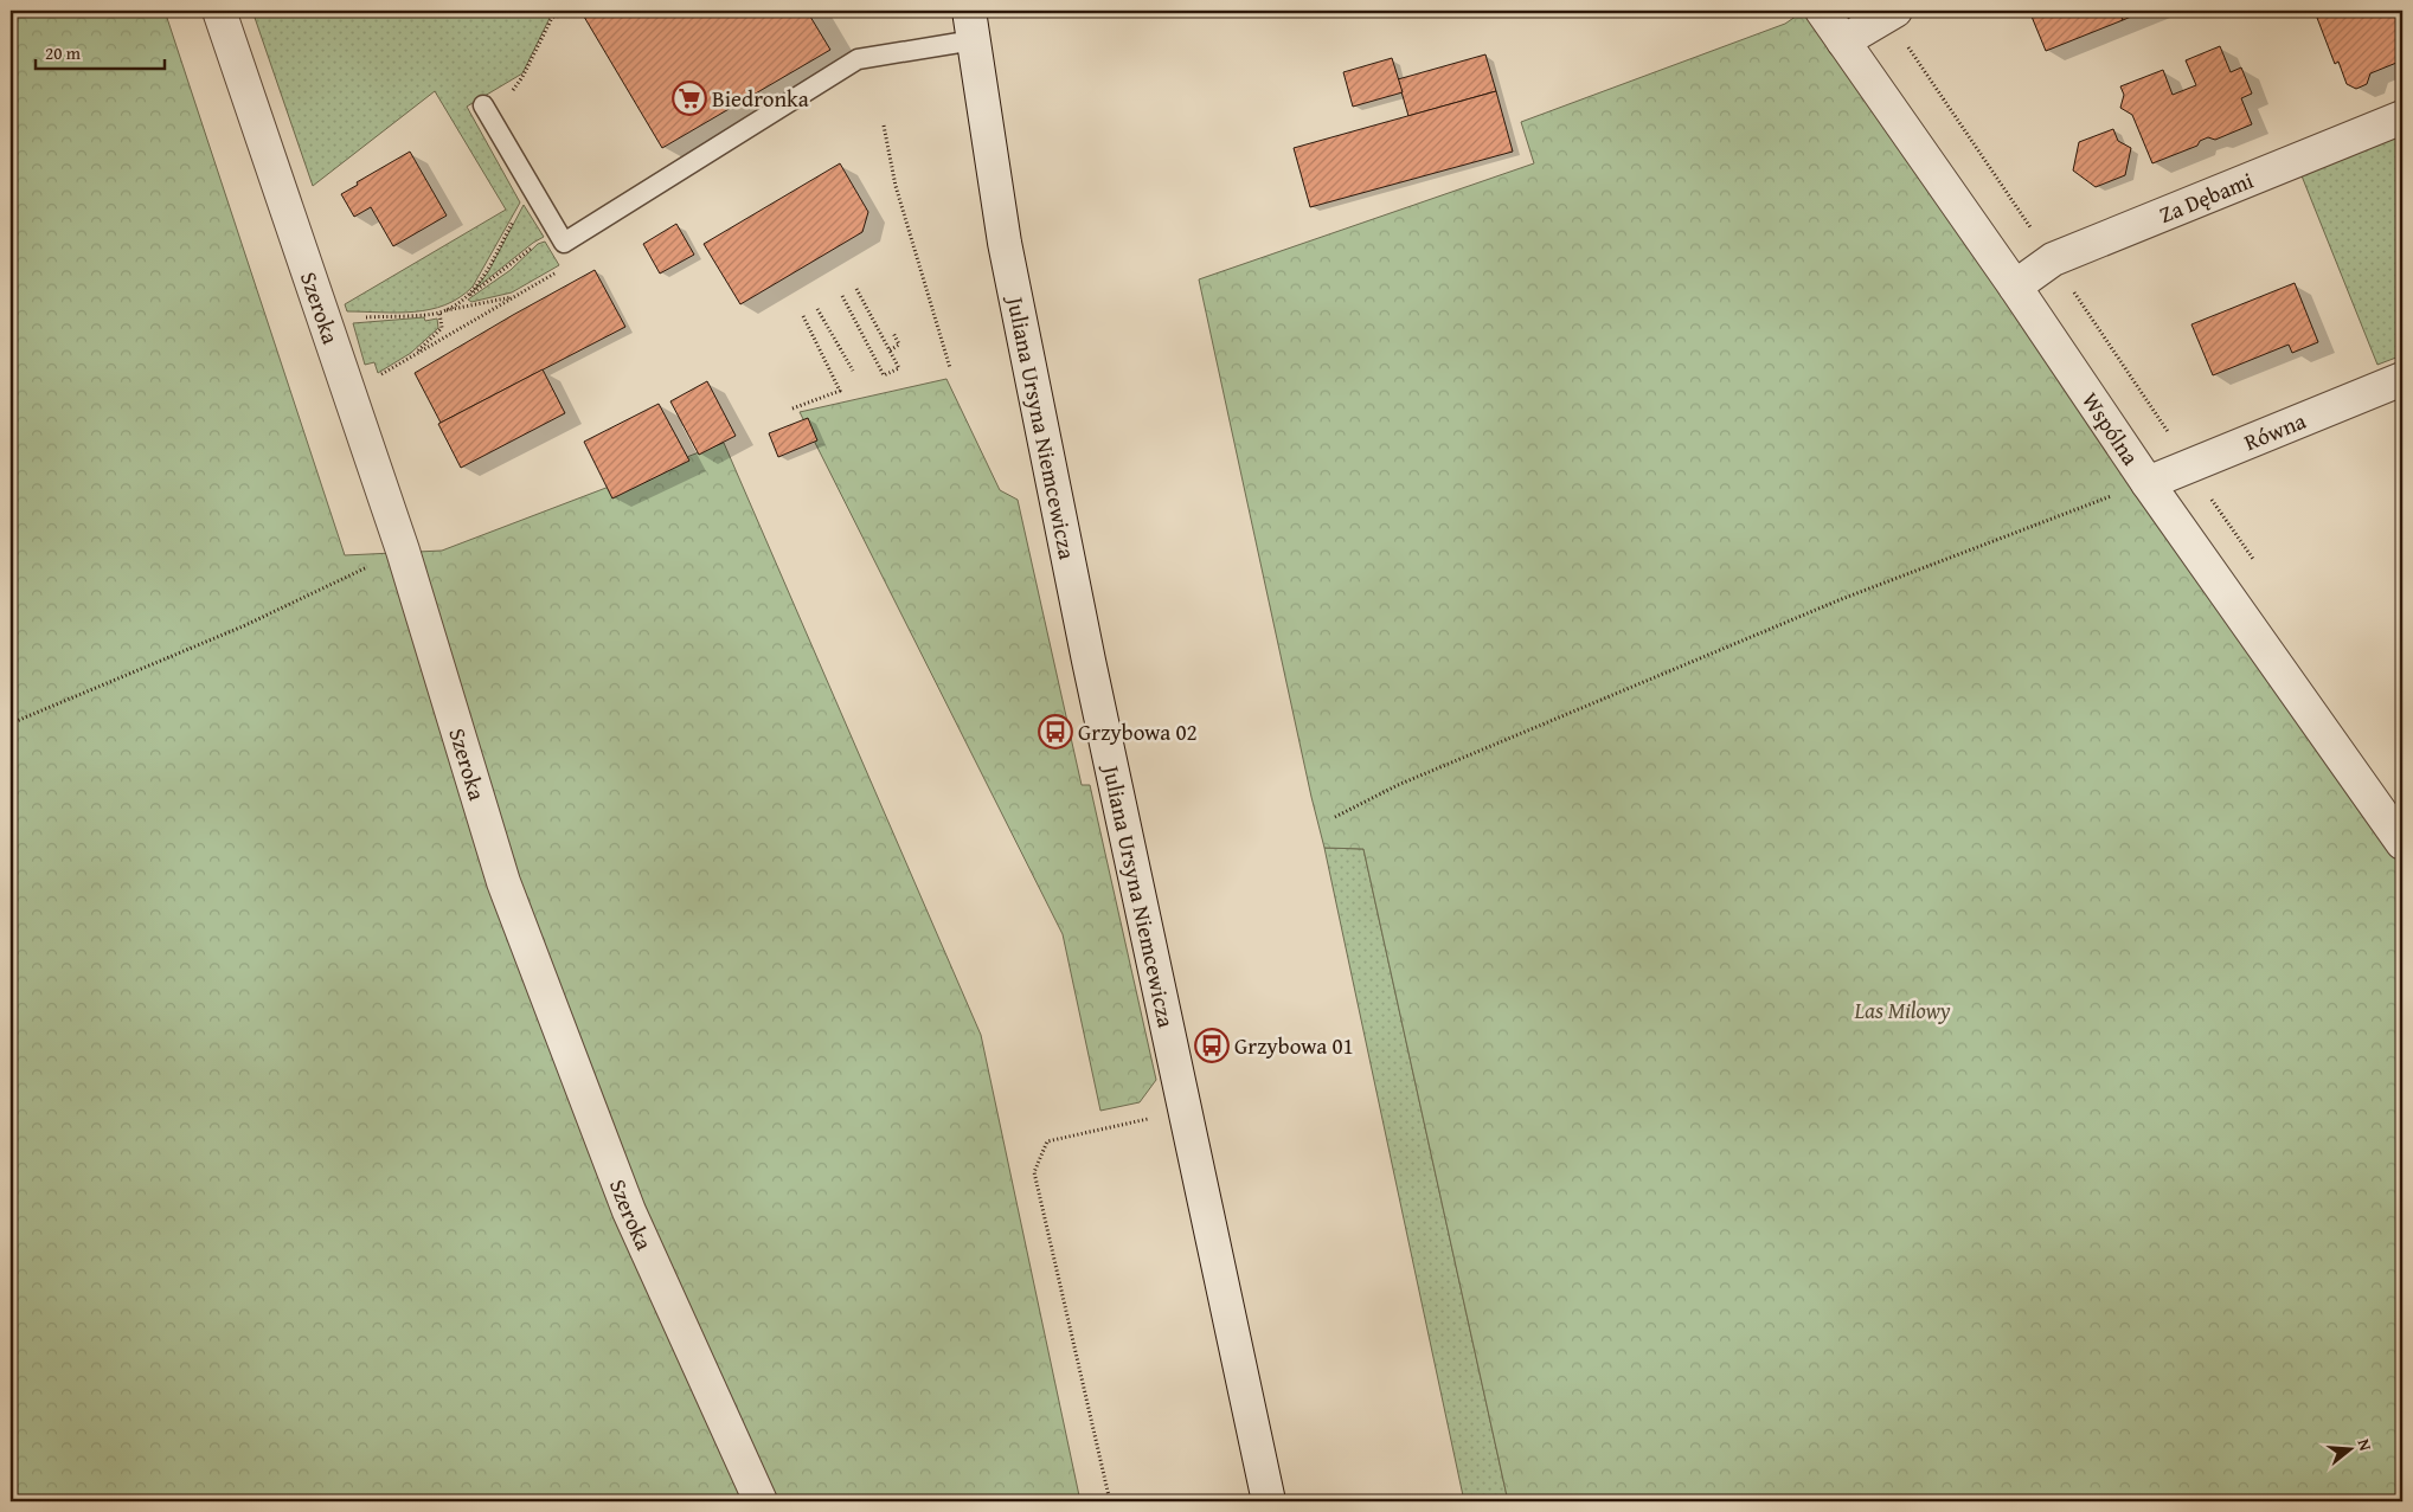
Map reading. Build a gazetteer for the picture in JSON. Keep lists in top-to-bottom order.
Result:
{
  "streets": {
    "street": [
      "Za Dębami",
      "Szeroka",
      "Juliana Ursyna Niemcewicza",
      "Wspólna",
      "Równa"
    ]
  },
  "crossings": [
    ["Za Dębami", "Wspólna"],
    ["Wspólna", "Równa"]
  ],
  "parks": ["Las Milowy"],
  "places": {
    "supermarket": ["Biedronka"],
    "bus stop": ["Grzybowa 02", "Grzybowa 01"]
  },
  "scale_bar": "20 m",
  "north": "right"
}
